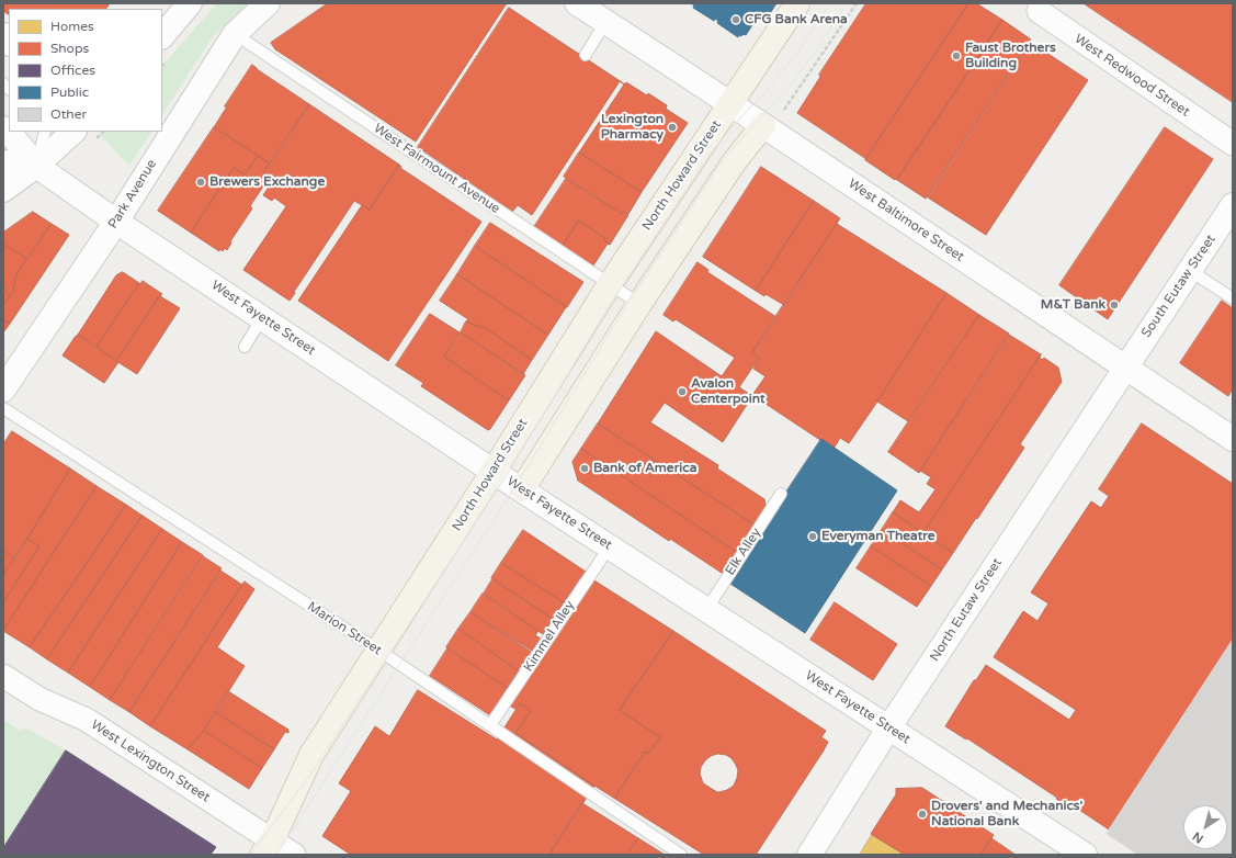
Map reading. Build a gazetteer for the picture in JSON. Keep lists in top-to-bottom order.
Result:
{
  "streets": {
    "main road": [
      "North Howard Street",
      "Park Avenue",
      "West Baltimore Street",
      "South Eutaw Street",
      "West Fayette Street",
      "North Eutaw Street"
    ],
    "street": ["West Redwood Street", "West Lexington Street"],
    "lane": [
      "West Fairmount Avenue",
      "Elk Alley",
      "Marion Street",
      "Kimmel Alley"
    ]
  },
  "crossings": [
    ["West Fairmount Avenue", "North Howard Street"],
    ["West Fairmount Avenue", "Park Avenue"],
    ["North Howard Street", "West Baltimore Street"],
    ["North Howard Street", "West Fayette Street"],
    ["North Howard Street", "Marion Street"],
    ["North Howard Street", "West Lexington Street"],
    ["Park Avenue", "West Fayette Street"],
    ["West Baltimore Street", "South Eutaw Street"],
    ["West Baltimore Street", "North Eutaw Street"],
    ["South Eutaw Street", "North Eutaw Street"],
    ["West Fayette Street", "Elk Alley"],
    ["West Fayette Street", "North Eutaw Street"],
    ["West Fayette Street", "Kimmel Alley"],
    ["Marion Street", "Kimmel Alley"]
  ],
  "places": [
    "CFG Bank Arena",
    "Faust Brothers Building",
    "Lexington Pharmacy",
    "Brewers Exchange",
    "M&T Bank",
    "Avalon Centerpoint",
    "Bank of America",
    "Everyman Theatre",
    "Drovers' and Mechanics' National Bank"
  ],
  "legend": [
    "Homes",
    "Shops",
    "Offices",
    "Public",
    "Other"
  ],
  "north": "bottom left"
}
